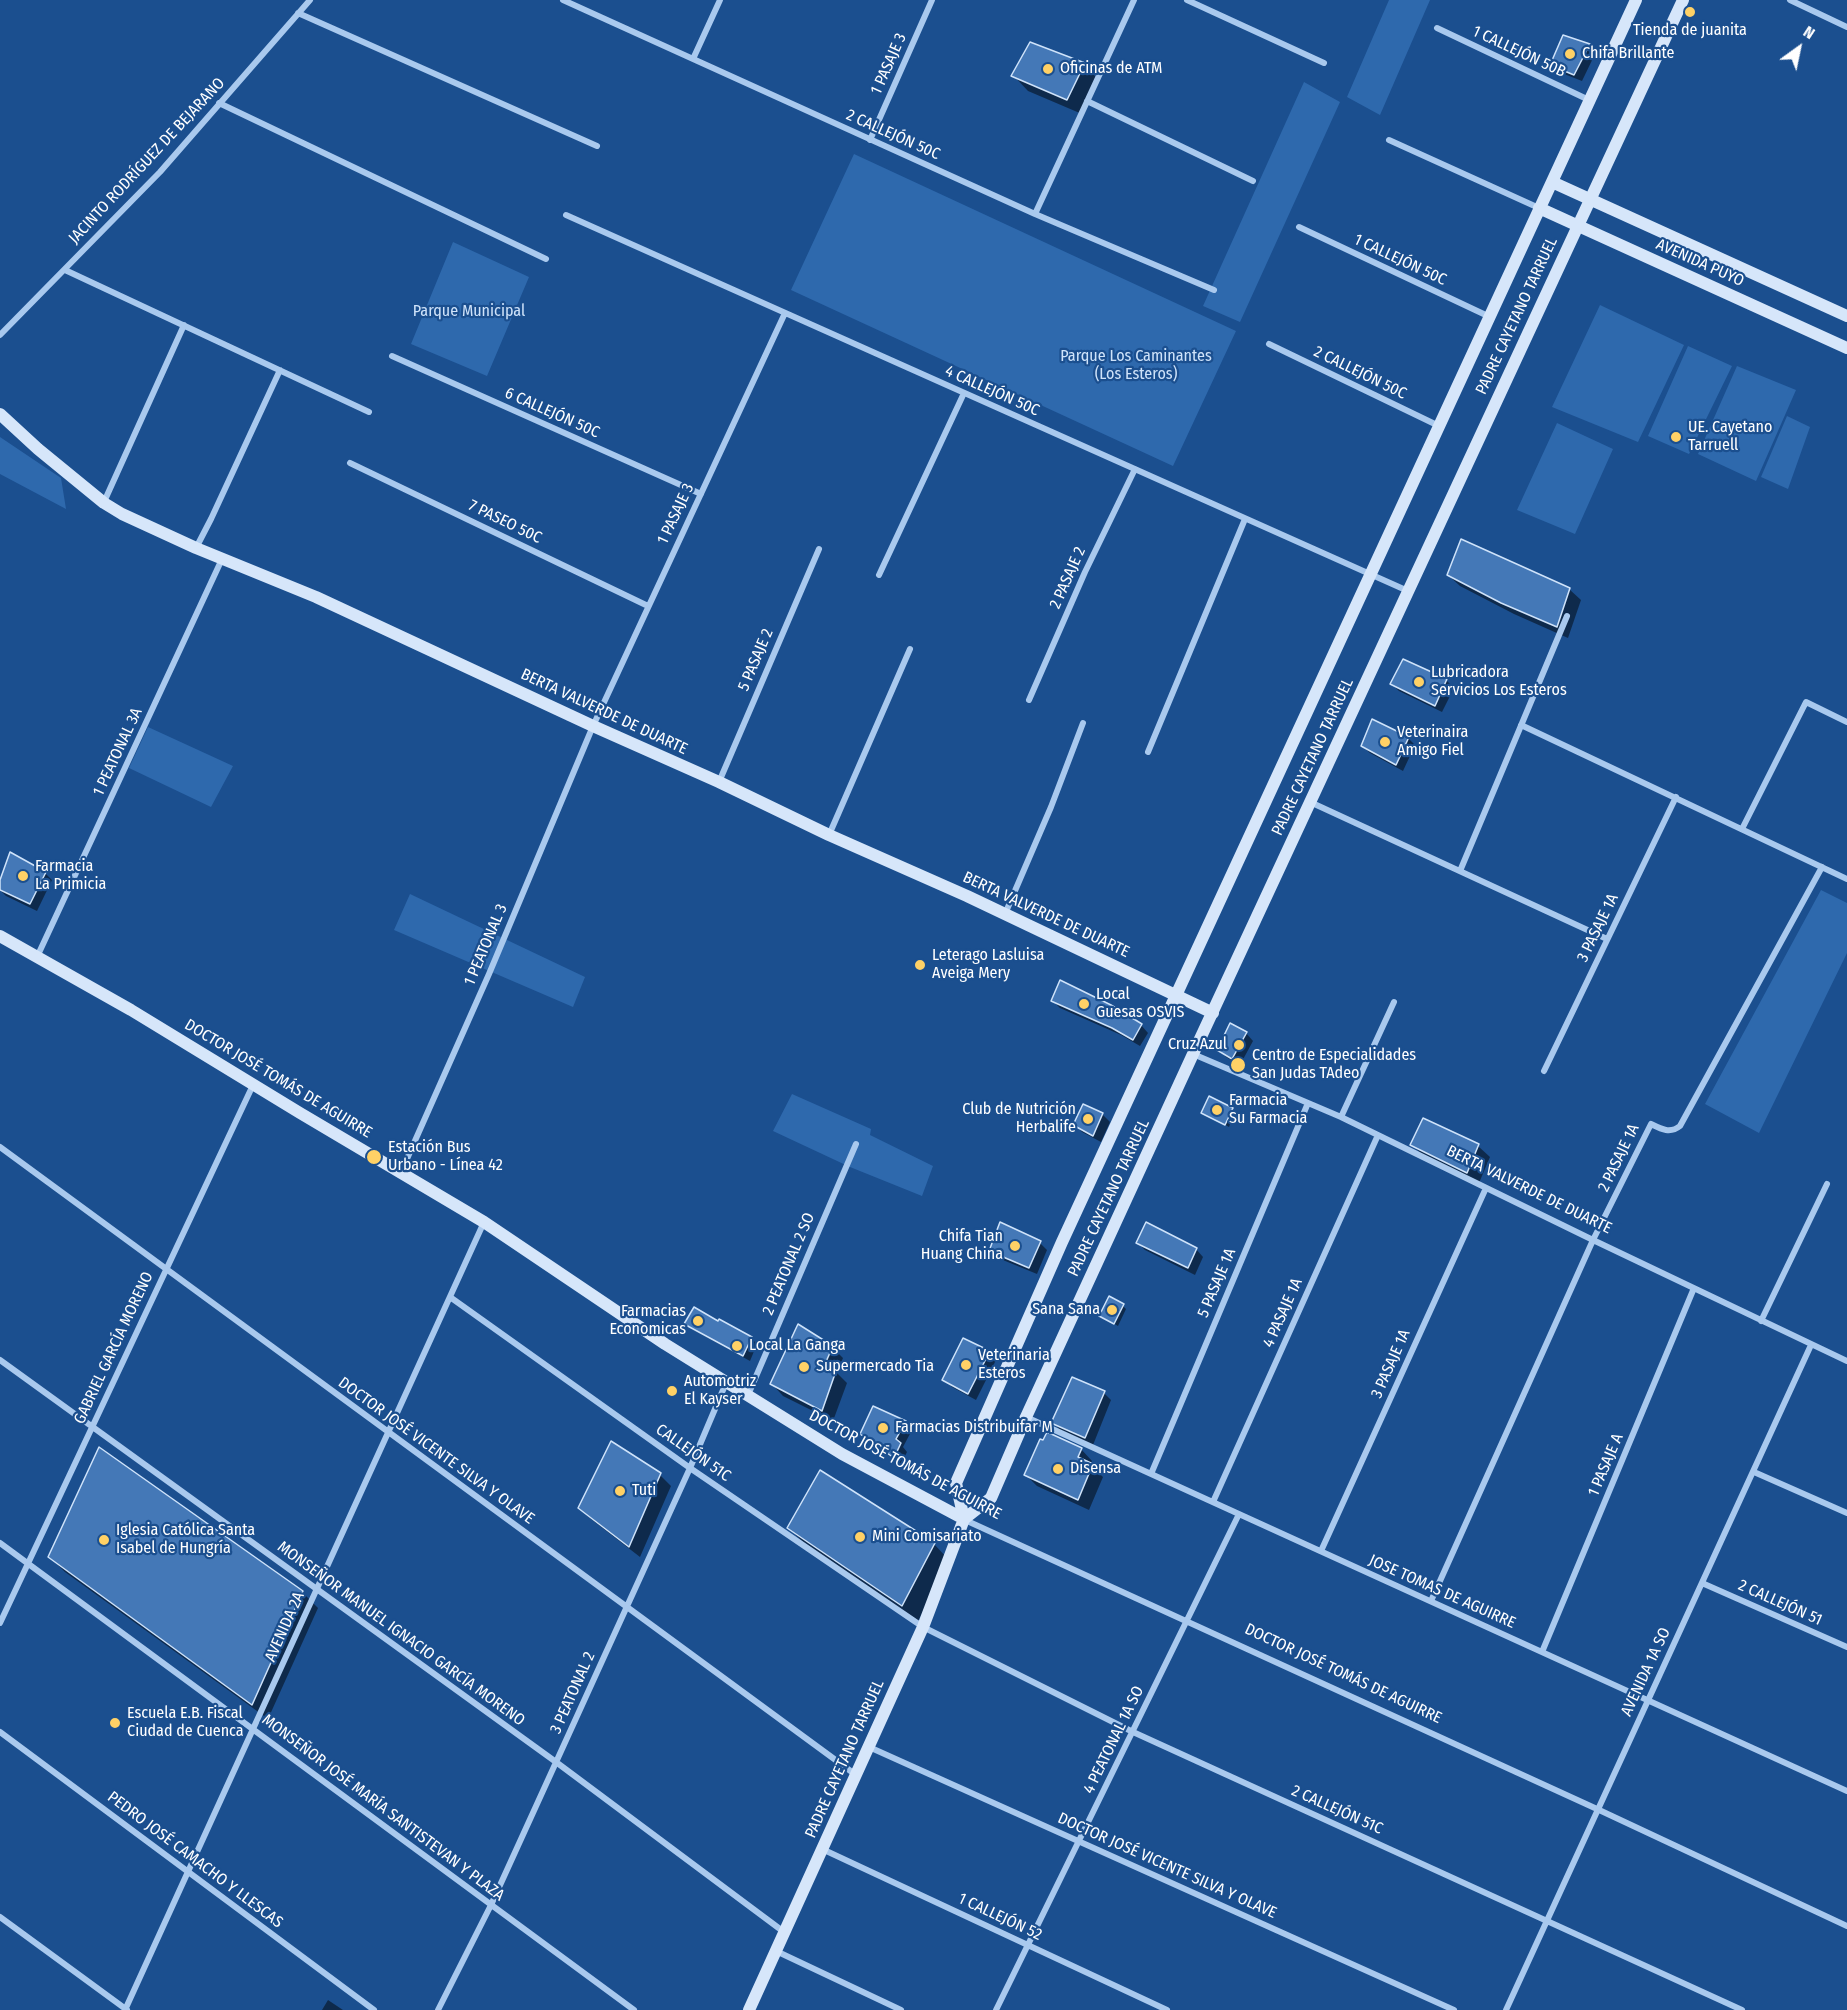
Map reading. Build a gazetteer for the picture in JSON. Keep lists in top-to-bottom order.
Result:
{
  "streets": {
    "street": [
      "1 CALLEJÓN 50B",
      "1 PASAJE 3",
      "2 CALLEJÓN 50C",
      "JACINTO RODRÍGUEZ DE BEJARANO",
      "1 CALLEJÓN 50C",
      "AVENIDA PUYO",
      "PADRE CAYETANO TARRUEL",
      "4 CALLEJÓN 50C",
      "6 CALLEJÓN 50C",
      "7 PASEO 50C",
      "2 PASAJE 2",
      "5 PASAJE 2",
      "BERTA VALVERDE DE DUARTE",
      "1 PEATONAL 3A",
      "3 PASAJE 1A",
      "1 PEATONAL 3",
      "DOCTOR JOSÉ TOMÁS DE AGUIRRE",
      "2 PASAJE 1A",
      "2 PEATONAL 2 SO",
      "5 PASAJE 1A",
      "4 PASAJE 1A",
      "GABRIEL GARCÍA MORENO",
      "DOCTOR JOSÉ VICENTE SILVA Y OLAVE",
      "CALLEJÓN 51C",
      "1 PASAJE A",
      "JOSE TOMAS DE AGUIRRE",
      "2 CALLEJÓN 51",
      "AVENIDA 2A",
      "MONSEÑOR MANUEL IGNACIO GARCÍA MORENO",
      "AVENIDA 1A SO",
      "3 PEATONAL 2",
      "4 PEATONAL 1A SO",
      "MONSEÑOR JOSÉ MARÍA SANTISTEVAN Y PLAZA",
      "2 CALLEJÓN 51C",
      "PEDRO JOSÉ CAMACHO Y LLESCAS",
      "1 CALLEJÓN 52"
    ]
  },
  "crossings": [
    ["1 CALLEJÓN 50B", "PADRE CAYETANO TARRUEL"],
    ["1 PASAJE 3", "2 CALLEJÓN 50C"],
    ["1 PASAJE 3", "4 CALLEJÓN 50C"],
    ["1 PASAJE 3", "6 CALLEJÓN 50C"],
    ["1 PASAJE 3", "7 PASEO 50C"],
    ["1 PASAJE 3", "BERTA VALVERDE DE DUARTE"],
    ["1 PASAJE 3", "1 PEATONAL 3"],
    ["2 CALLEJÓN 50C", "PADRE CAYETANO TARRUEL"],
    ["1 CALLEJÓN 50C", "PADRE CAYETANO TARRUEL"],
    ["AVENIDA PUYO", "PADRE CAYETANO TARRUEL"],
    ["PADRE CAYETANO TARRUEL", "4 CALLEJÓN 50C"],
    ["PADRE CAYETANO TARRUEL", "BERTA VALVERDE DE DUARTE"],
    ["PADRE CAYETANO TARRUEL", "DOCTOR JOSÉ TOMÁS DE AGUIRRE"],
    ["PADRE CAYETANO TARRUEL", "DOCTOR JOSÉ VICENTE SILVA Y OLAVE"],
    ["PADRE CAYETANO TARRUEL", "CALLEJÓN 51C"],
    ["PADRE CAYETANO TARRUEL", "JOSE TOMAS DE AGUIRRE"],
    ["PADRE CAYETANO TARRUEL", "MONSEÑOR MANUEL IGNACIO GARCÍA MORENO"],
    ["PADRE CAYETANO TARRUEL", "2 CALLEJÓN 51C"],
    ["PADRE CAYETANO TARRUEL", "1 CALLEJÓN 52"],
    ["4 CALLEJÓN 50C", "2 PASAJE 2"],
    ["5 PASAJE 2", "BERTA VALVERDE DE DUARTE"],
    ["BERTA VALVERDE DE DUARTE", "1 PEATONAL 3A"],
    ["BERTA VALVERDE DE DUARTE", "3 PASAJE 1A"],
    ["BERTA VALVERDE DE DUARTE", "1 PEATONAL 3"],
    ["BERTA VALVERDE DE DUARTE", "2 PASAJE 1A"],
    ["BERTA VALVERDE DE DUARTE", "5 PASAJE 1A"],
    ["BERTA VALVERDE DE DUARTE", "4 PASAJE 1A"],
    ["BERTA VALVERDE DE DUARTE", "1 PASAJE A"],
    ["BERTA VALVERDE DE DUARTE", "AVENIDA 1A SO"],
    ["1 PEATONAL 3A", "DOCTOR JOSÉ TOMÁS DE AGUIRRE"],
    ["3 PASAJE 1A", "JOSE TOMAS DE AGUIRRE"],
    ["1 PEATONAL 3", "DOCTOR JOSÉ TOMÁS DE AGUIRRE"],
    ["DOCTOR JOSÉ TOMÁS DE AGUIRRE", "2 PEATONAL 2 SO"],
    ["DOCTOR JOSÉ TOMÁS DE AGUIRRE", "GABRIEL GARCÍA MORENO"],
    ["DOCTOR JOSÉ TOMÁS DE AGUIRRE", "AVENIDA 2A"],
    ["DOCTOR JOSÉ TOMÁS DE AGUIRRE", "AVENIDA 1A SO"],
    ["DOCTOR JOSÉ TOMÁS DE AGUIRRE", "3 PEATONAL 2"],
    ["DOCTOR JOSÉ TOMÁS DE AGUIRRE", "4 PEATONAL 1A SO"],
    ["2 PASAJE 1A", "JOSE TOMAS DE AGUIRRE"],
    ["5 PASAJE 1A", "JOSE TOMAS DE AGUIRRE"],
    ["4 PASAJE 1A", "JOSE TOMAS DE AGUIRRE"],
    ["GABRIEL GARCÍA MORENO", "DOCTOR JOSÉ VICENTE SILVA Y OLAVE"],
    ["GABRIEL GARCÍA MORENO", "MONSEÑOR MANUEL IGNACIO GARCÍA MORENO"],
    ["GABRIEL GARCÍA MORENO", "MONSEÑOR JOSÉ MARÍA SANTISTEVAN Y PLAZA"],
    ["DOCTOR JOSÉ VICENTE SILVA Y OLAVE", "AVENIDA 2A"],
    ["DOCTOR JOSÉ VICENTE SILVA Y OLAVE", "3 PEATONAL 2"],
    ["DOCTOR JOSÉ VICENTE SILVA Y OLAVE", "4 PEATONAL 1A SO"],
    ["CALLEJÓN 51C", "AVENIDA 2A"],
    ["CALLEJÓN 51C", "3 PEATONAL 2"],
    ["CALLEJÓN 51C", "2 CALLEJÓN 51C"],
    ["1 PASAJE A", "JOSE TOMAS DE AGUIRRE"],
    ["JOSE TOMAS DE AGUIRRE", "AVENIDA 1A SO"],
    ["JOSE TOMAS DE AGUIRRE", "4 PEATONAL 1A SO"],
    ["2 CALLEJÓN 51", "AVENIDA 1A SO"],
    ["AVENIDA 2A", "MONSEÑOR MANUEL IGNACIO GARCÍA MORENO"],
    ["AVENIDA 2A", "MONSEÑOR JOSÉ MARÍA SANTISTEVAN Y PLAZA"],
    ["AVENIDA 2A", "PEDRO JOSÉ CAMACHO Y LLESCAS"],
    ["MONSEÑOR MANUEL IGNACIO GARCÍA MORENO", "3 PEATONAL 2"],
    ["AVENIDA 1A SO", "2 CALLEJÓN 51C"],
    ["3 PEATONAL 2", "MONSEÑOR JOSÉ MARÍA SANTISTEVAN Y PLAZA"],
    ["4 PEATONAL 1A SO", "2 CALLEJÓN 51C"],
    ["4 PEATONAL 1A SO", "1 CALLEJÓN 52"]
  ],
  "parks": ["Parque Municipal", "Parque Los Caminantes (Los Esteros)"],
  "places": [
    "Tienda de juanita",
    "Chifa Brillante",
    "Oficinas de ATM",
    "UE. Cayetano Tarruell",
    "Lubricadora Servicios Los Esteros",
    "Veterinaira Amigo Fiel",
    "Farmacia La Primicia",
    "Leterago Lasluisa Aveiga Mery",
    "Local Guesas OSVIS",
    "Cruz Azul",
    "Centro de Especialidades San Judas TAdeo",
    "Farmacia Su Farmacia",
    "Club de Nutrición Herbalife",
    "Estación Bus Urbano - Línea 42",
    "Chifa Tian Huang China",
    "Sana Sana",
    "Farmacias Economicas",
    "Local La Ganga",
    "Veterinaria Esteros",
    "Supermercado Tia",
    "Automotriz El Kayser",
    "Farmacias Distribuifar M",
    "Disensa",
    "Tuti",
    "Mini Comisariato",
    "Iglesia Católica Santa Isabel de Hungría",
    "Escuela E.B. Fiscal Ciudad de Cuenca"
  ],
  "north": "top right"
}
